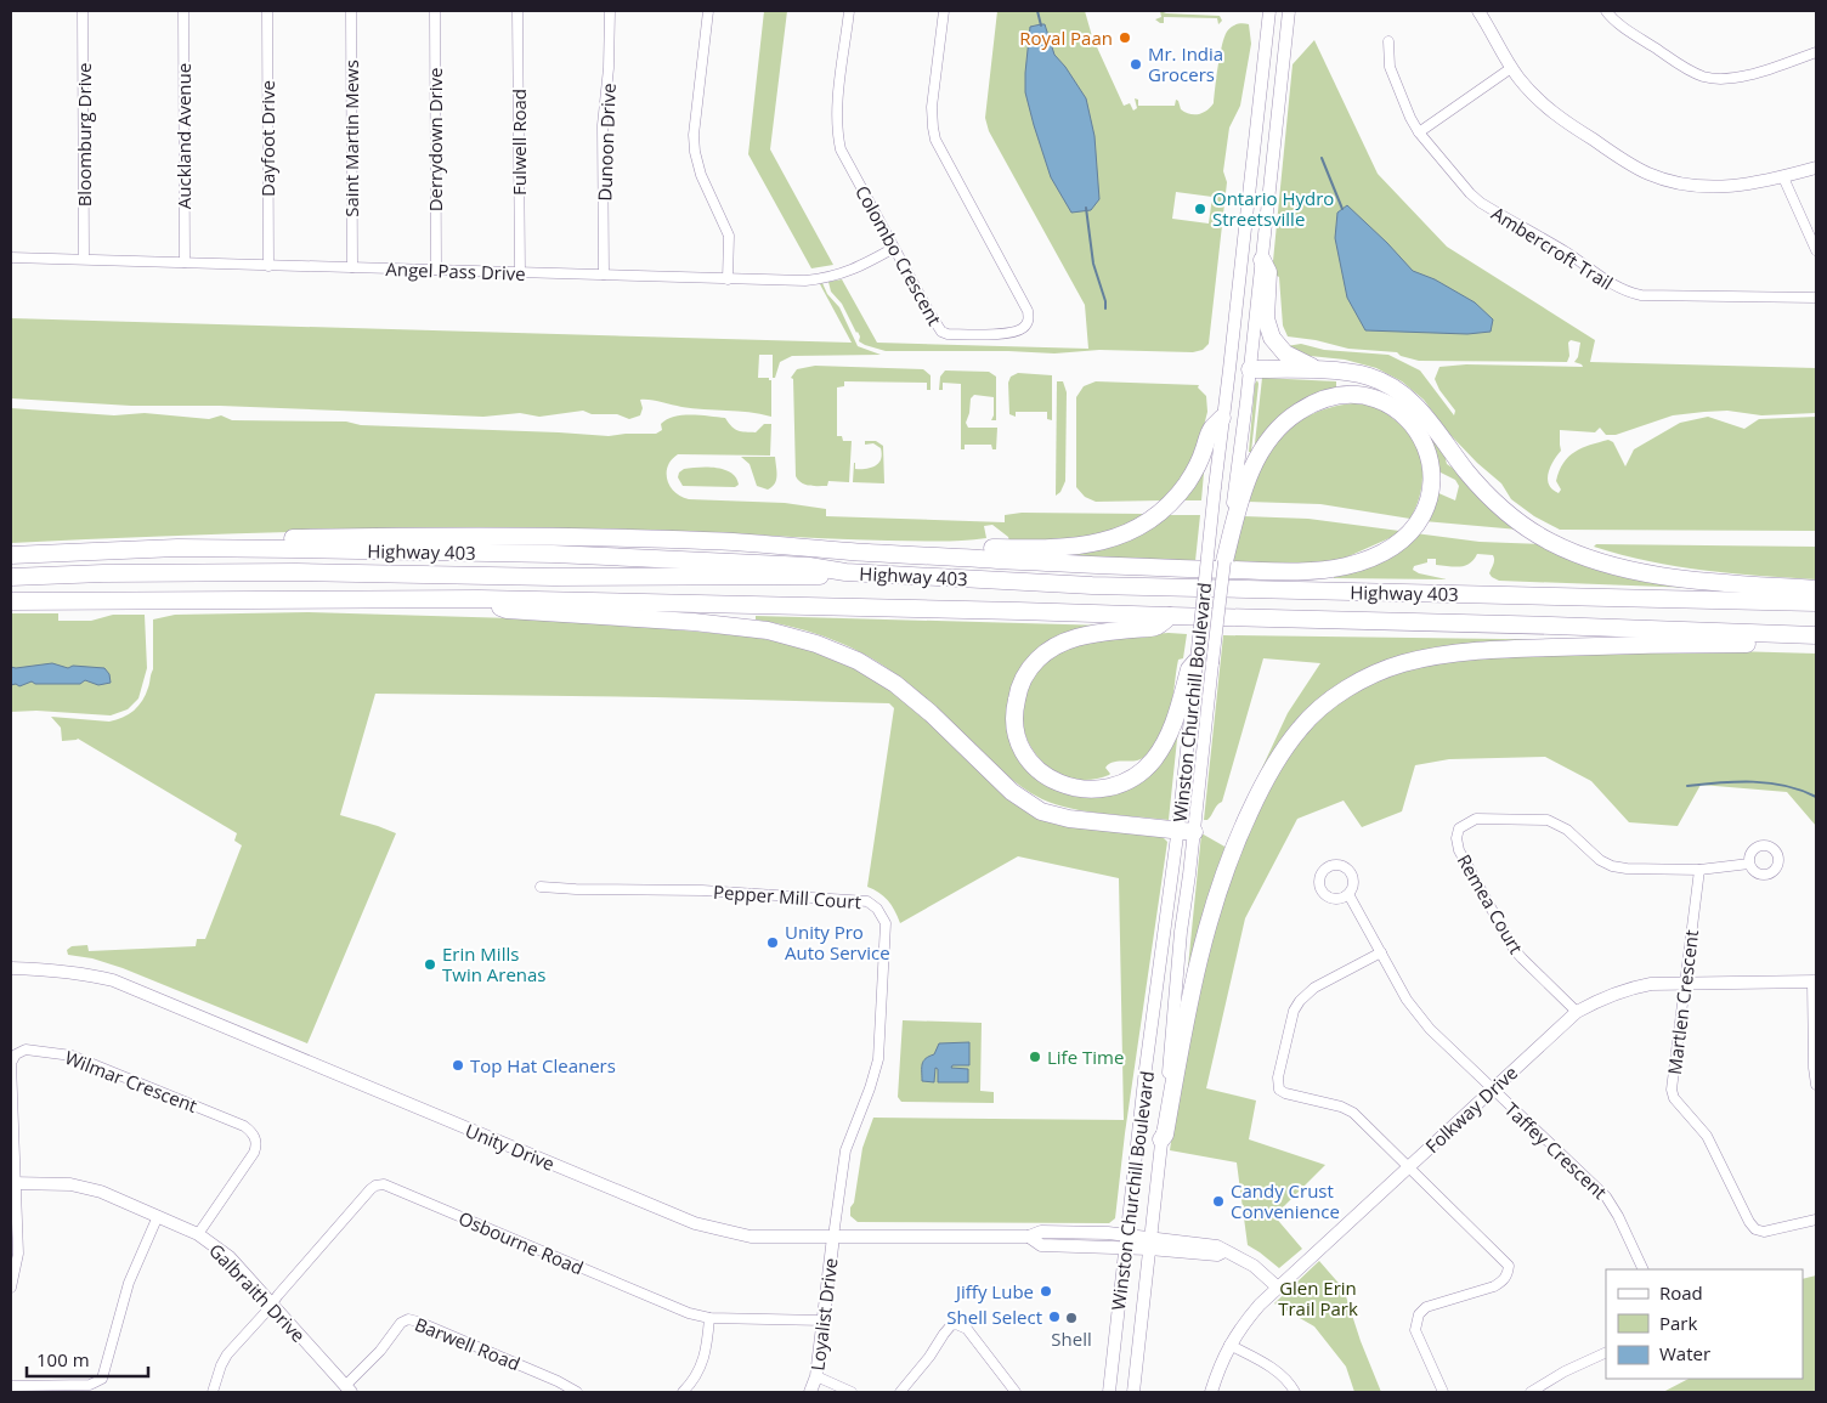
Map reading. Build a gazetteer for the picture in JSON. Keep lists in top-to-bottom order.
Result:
{
  "streets": {
    "highway": ["Highway 403"],
    "street": [
      "Bloomburg Drive",
      "Auckland Avenue",
      "Dayfoot Drive",
      "Saint Martin Mews",
      "Derrydown Drive",
      "Fulwell Road",
      "Dunoon Drive",
      "Ambercroft Trail",
      "Colombo Crescent",
      "Angel Pass Drive",
      "Winston Churchill Boulevard",
      "Pepper Mill Court",
      "Remea Court",
      "Martlen Crescent",
      "Wilmar Crescent",
      "Folkway Drive",
      "Unity Drive",
      "Taffey Crescent",
      "Osbourne Road",
      "Galbraith Drive",
      "Loyalist Drive",
      "Barwell Road"
    ]
  },
  "crossings": [
    ["Bloomburg Drive", "Angel Pass Drive"],
    ["Auckland Avenue", "Angel Pass Drive"],
    ["Dayfoot Drive", "Angel Pass Drive"],
    ["Saint Martin Mews", "Angel Pass Drive"],
    ["Derrydown Drive", "Angel Pass Drive"],
    ["Fulwell Road", "Angel Pass Drive"],
    ["Dunoon Drive", "Angel Pass Drive"],
    ["Colombo Crescent", "Angel Pass Drive"],
    ["Winston Churchill Boulevard", "Unity Drive"],
    ["Pepper Mill Court", "Unity Drive"],
    ["Pepper Mill Court", "Loyalist Drive"],
    ["Remea Court", "Martlen Crescent"],
    ["Remea Court", "Folkway Drive"],
    ["Martlen Crescent", "Folkway Drive"],
    ["Wilmar Crescent", "Galbraith Drive"],
    ["Folkway Drive", "Unity Drive"],
    ["Folkway Drive", "Taffey Crescent"],
    ["Unity Drive", "Loyalist Drive"],
    ["Osbourne Road", "Galbraith Drive"],
    ["Osbourne Road", "Loyalist Drive"],
    ["Galbraith Drive", "Barwell Road"]
  ],
  "parks": ["Glen Erin Trail Park"],
  "places": [
    "Royal Paan",
    "Mr. India Grocers",
    "Ontario Hydro Streetsville",
    "Unity Pro Auto Service",
    "Erin Mills Twin Arenas",
    "Life Time",
    "Top Hat Cleaners",
    "Candy Crust Convenience",
    "Jiffy Lube",
    "Shell Select",
    "Shell"
  ],
  "legend": ["Road", "Park", "Water"],
  "scale_bar": "100 m"
}
